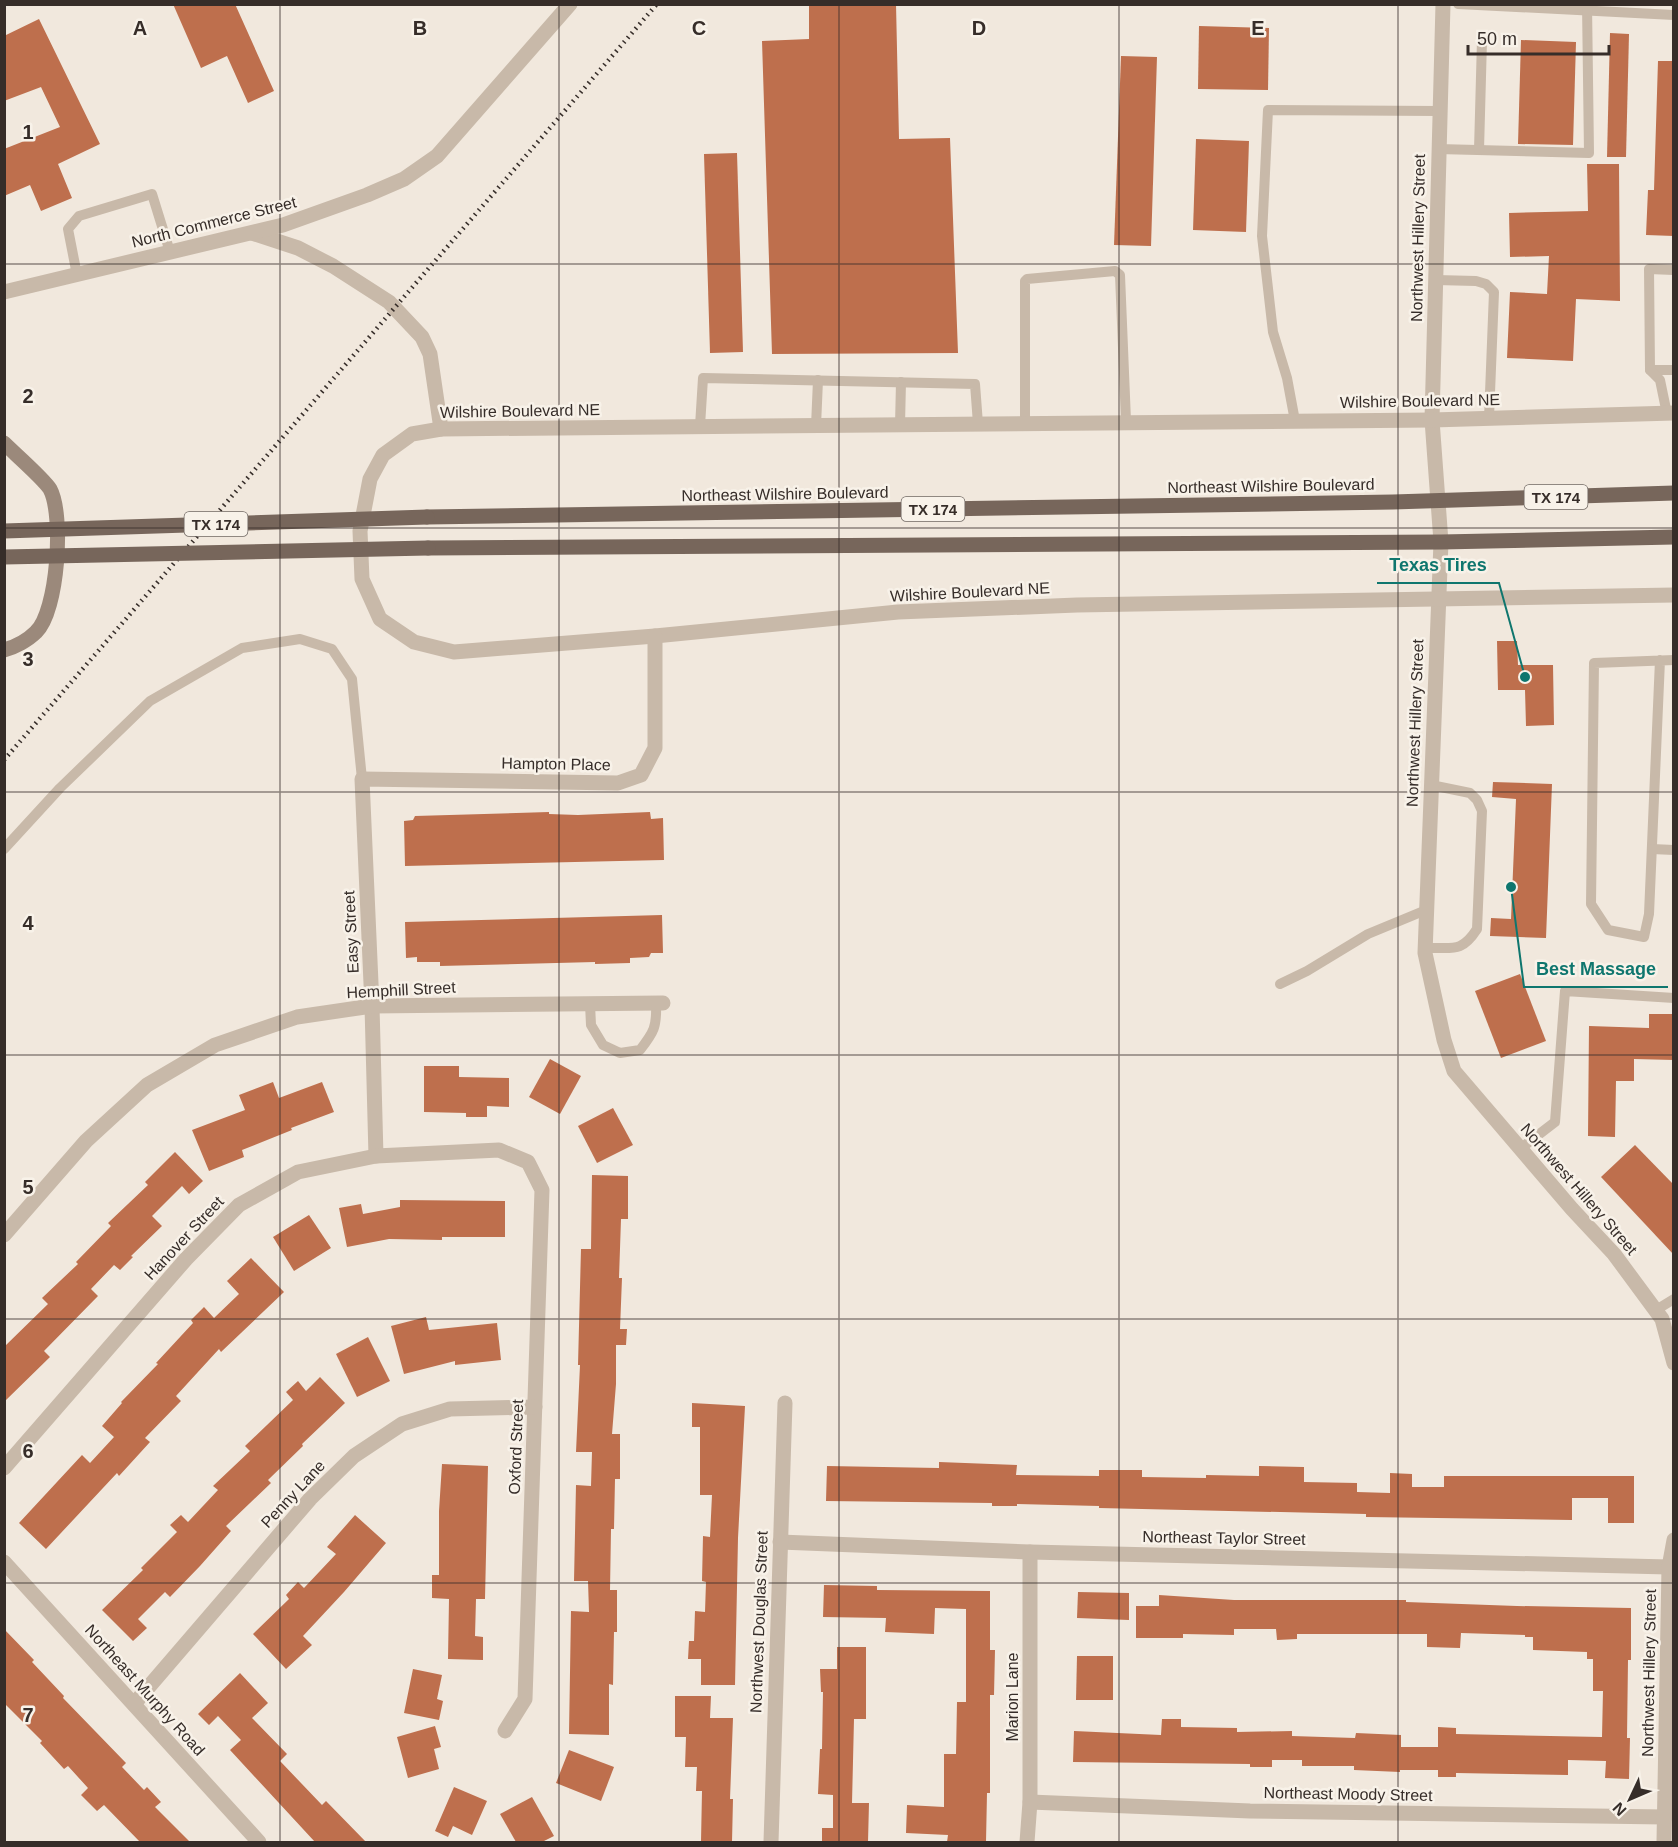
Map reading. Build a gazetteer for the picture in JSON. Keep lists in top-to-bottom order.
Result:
{
  "streets": {
    "main road": ["Northeast Wilshire Boulevard", "TX 174"],
    "street": [
      "North Commerce Street",
      "Northwest Hillery Street",
      "Wilshire Boulevard NE",
      "Hampton Place",
      "Easy Street",
      "Hemphill Street",
      "Hanover Street",
      "Oxford Street",
      "Penny Lane",
      "Northeast Taylor Street",
      "Northwest Douglas Street",
      "Northeast Murphy Road",
      "Marion Lane",
      "Northeast Moody Street"
    ]
  },
  "crossings": [
    ["Northwest Hillery Street", "Wilshire Boulevard NE"],
    ["Northwest Hillery Street", "Northeast Wilshire Boulevard"],
    ["Northwest Hillery Street", "Northeast Taylor Street"],
    ["Northwest Hillery Street", "Northeast Moody Street"],
    ["Wilshire Boulevard NE", "Hampton Place"],
    ["Hampton Place", "Easy Street"],
    ["Easy Street", "Hemphill Street"],
    ["Easy Street", "Hanover Street"],
    ["Hanover Street", "Oxford Street"],
    ["Oxford Street", "Penny Lane"],
    ["Penny Lane", "Northeast Murphy Road"],
    ["Northeast Taylor Street", "Northwest Douglas Street"],
    ["Northeast Taylor Street", "Marion Lane"],
    ["Marion Lane", "Northeast Moody Street"]
  ],
  "places": ["Texas Tires", "Best Massage"],
  "scale_bar": "50 m",
  "north": "bottom left",
  "grid": {
    "columns": [
      "A",
      "B",
      "C",
      "D",
      "E"
    ],
    "rows": [
      "1",
      "2",
      "3",
      "4",
      "5",
      "6",
      "7"
    ]
  }
}
